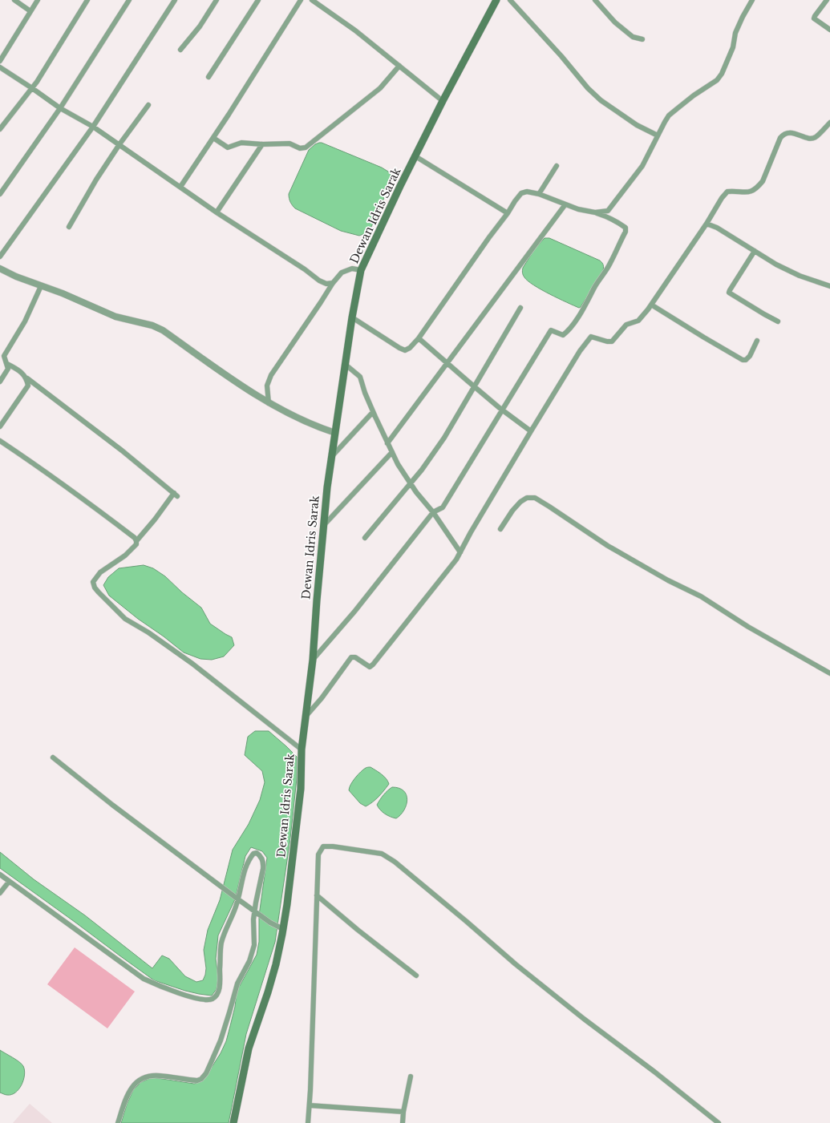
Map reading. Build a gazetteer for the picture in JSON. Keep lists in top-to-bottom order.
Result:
{
  "streets": {
    "main road": ["Dewan Idris Sarak"]
  }
}
